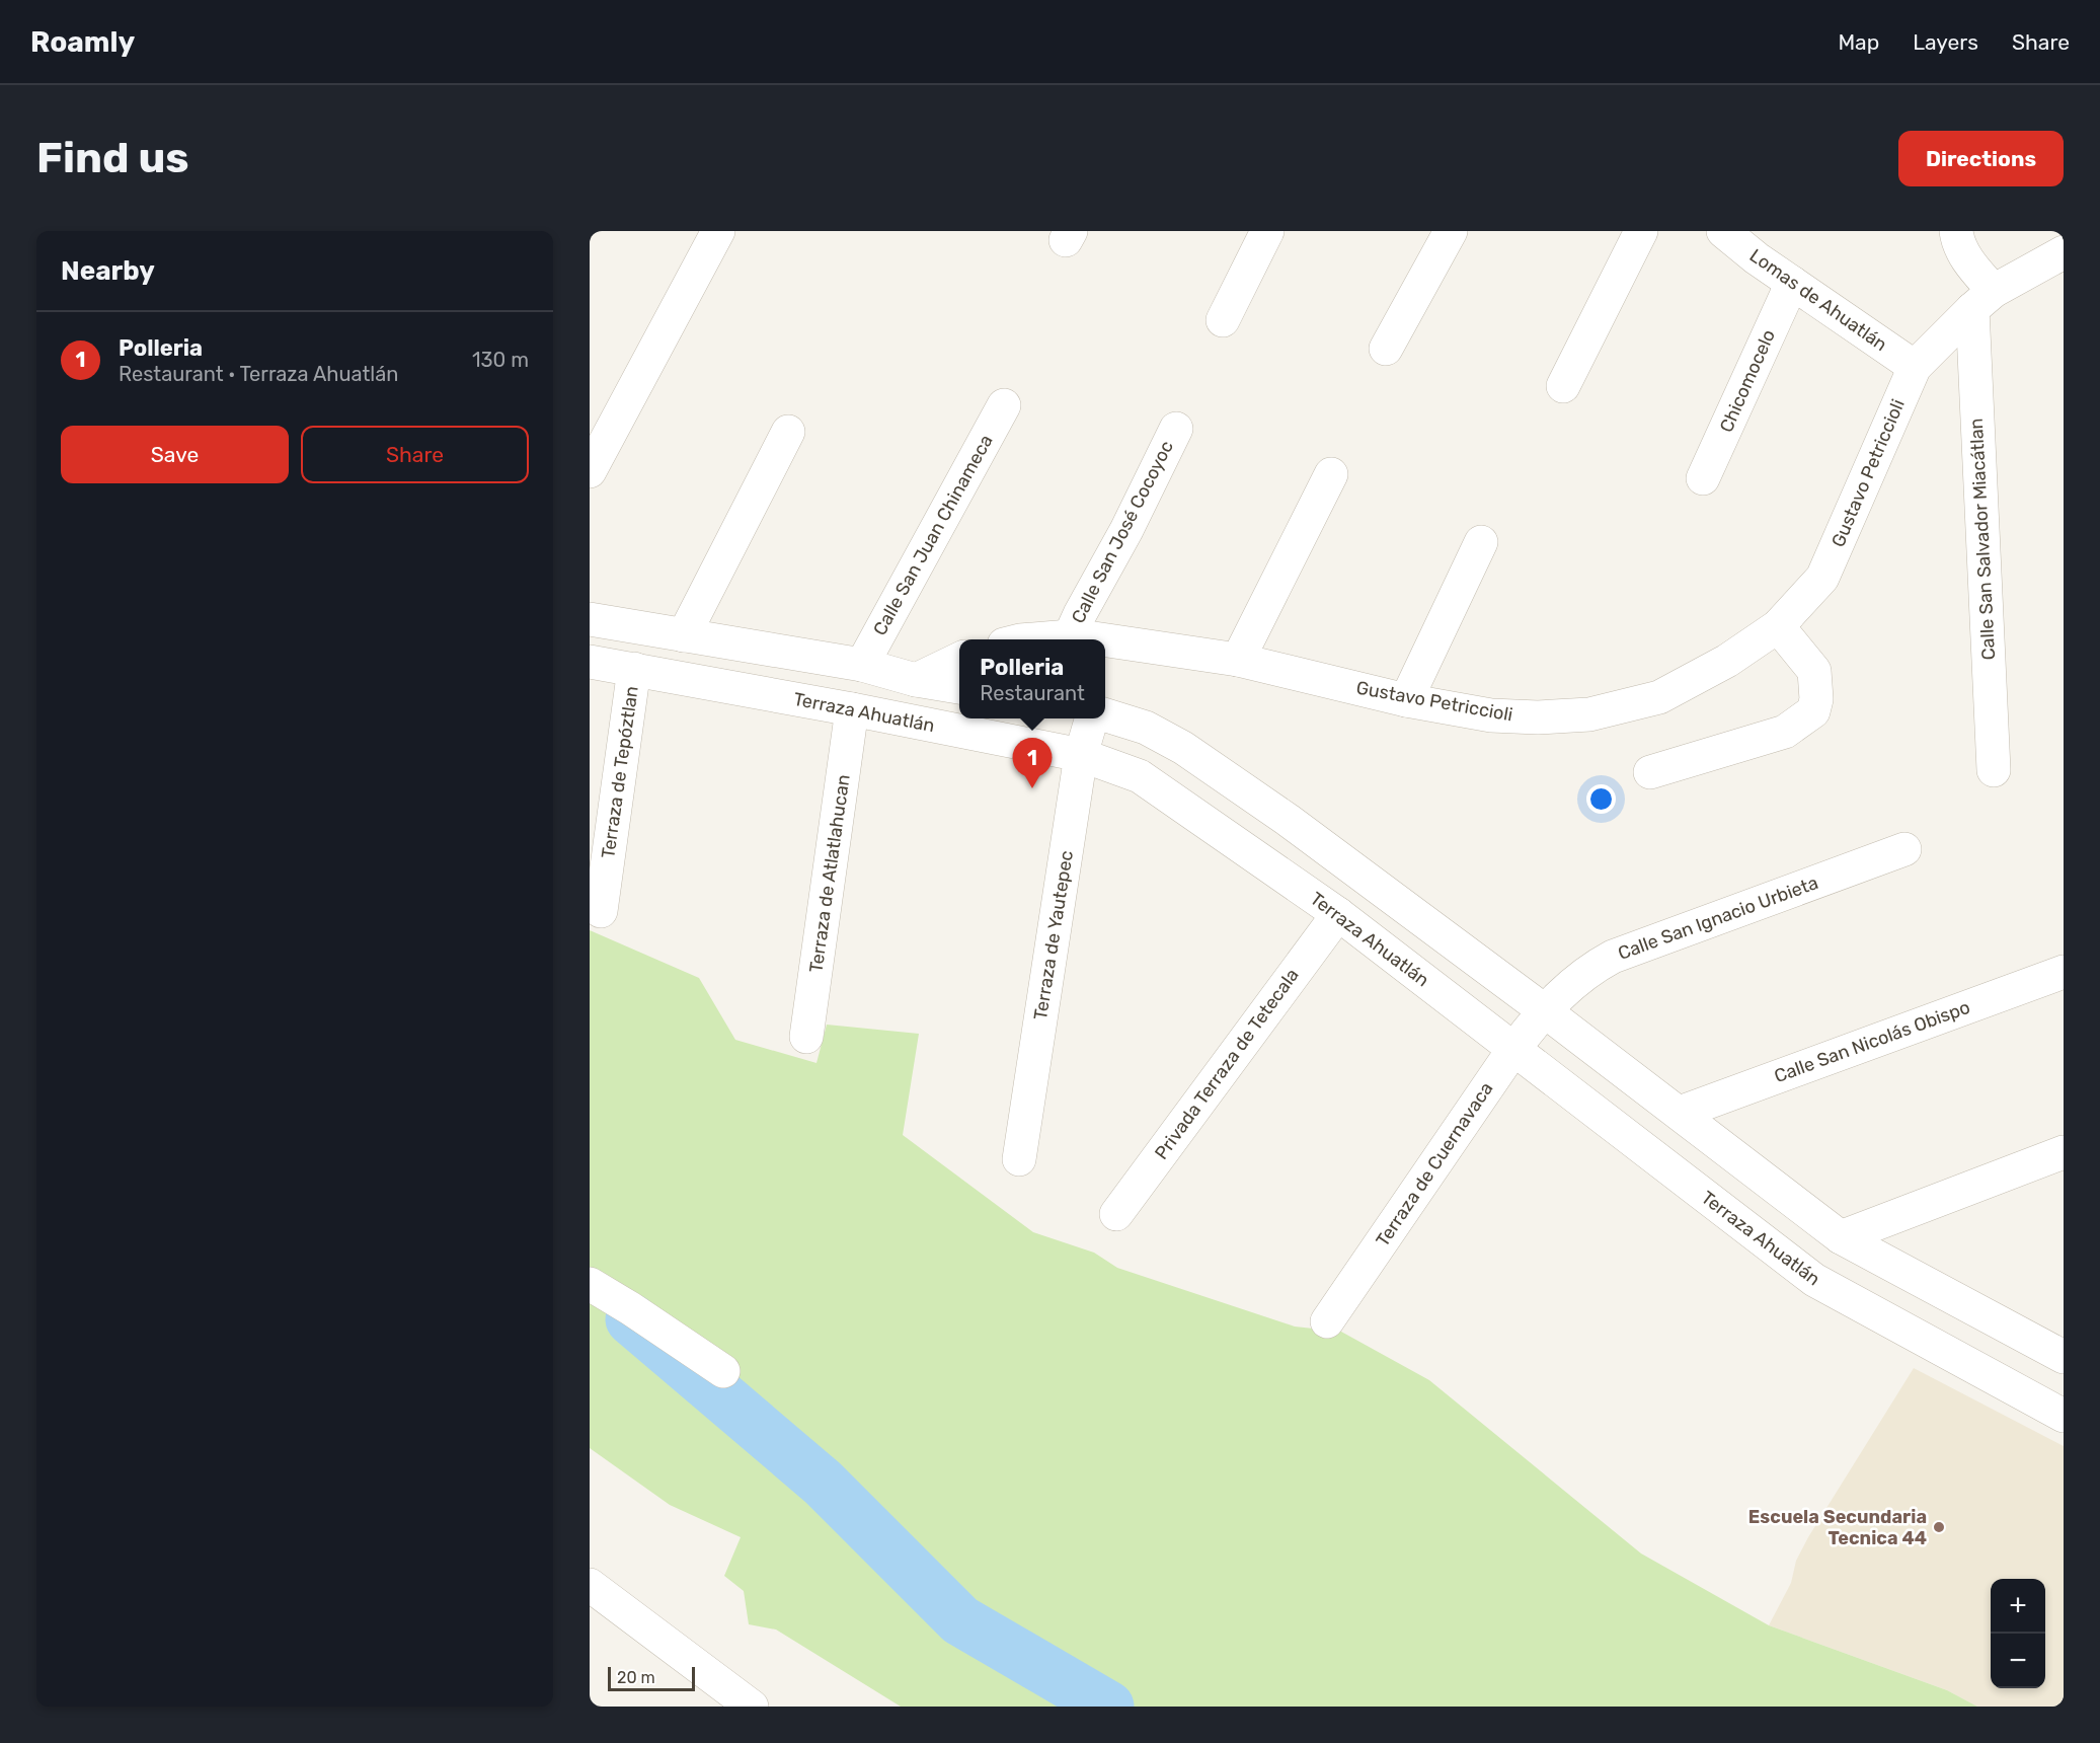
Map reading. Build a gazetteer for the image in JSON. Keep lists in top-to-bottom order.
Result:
{
  "streets": {
    "street": [
      "Lomas de Ahuatlán",
      "Chicomocelo",
      "Gustavo Petriccioli",
      "Calle San José Cocoyoc",
      "Calle San Juan Chinameca",
      "Calle San Salvador Miacátlan",
      "Terraza Ahuatlán",
      "Terraza de Tepóztlan",
      "Terraza de Atlatlahucan",
      "Calle San Ignacio Urbieta",
      "Terraza de Yautepec",
      "Calle San Nicolás Obispo",
      "Privada Terraza de Tetecala",
      "Terraza de Cuernavaca"
    ]
  },
  "crossings": [
    ["Lomas de Ahuatlán", "Chicomocelo"],
    ["Lomas de Ahuatlán", "Gustavo Petriccioli"],
    ["Gustavo Petriccioli", "Calle San Salvador Miacátlan"],
    ["Terraza Ahuatlán", "Terraza de Tepóztlan"],
    ["Terraza Ahuatlán", "Terraza de Atlatlahucan"],
    ["Terraza Ahuatlán", "Terraza de Yautepec"],
    ["Terraza Ahuatlán", "Privada Terraza de Tetecala"],
    ["Terraza Ahuatlán", "Terraza de Cuernavaca"],
    ["Calle San Ignacio Urbieta", "Terraza de Cuernavaca"]
  ],
  "places": ["Escuela Secundaria Tecnica 44"],
  "scale_bar": "20 m",
  "page": {
    "header": "Roamly",
    "nav": ["Map", "Layers", "Share"],
    "buttons": [
      "Directions",
      ["Save", "Share"]
    ],
    "title": "Find us",
    "heading": "Nearby",
    "list": [
      {
        "mark": "1",
        "name": "Polleria",
        "note": "Restaurant · Terraza Ahuatlán",
        "value": "130 m"
      }
    ],
    "popup": ["Polleria", "Restaurant"],
    "pins": "1",
    "map_buttons": ["+", "−"],
    "scale": "20 m"
  }
}
